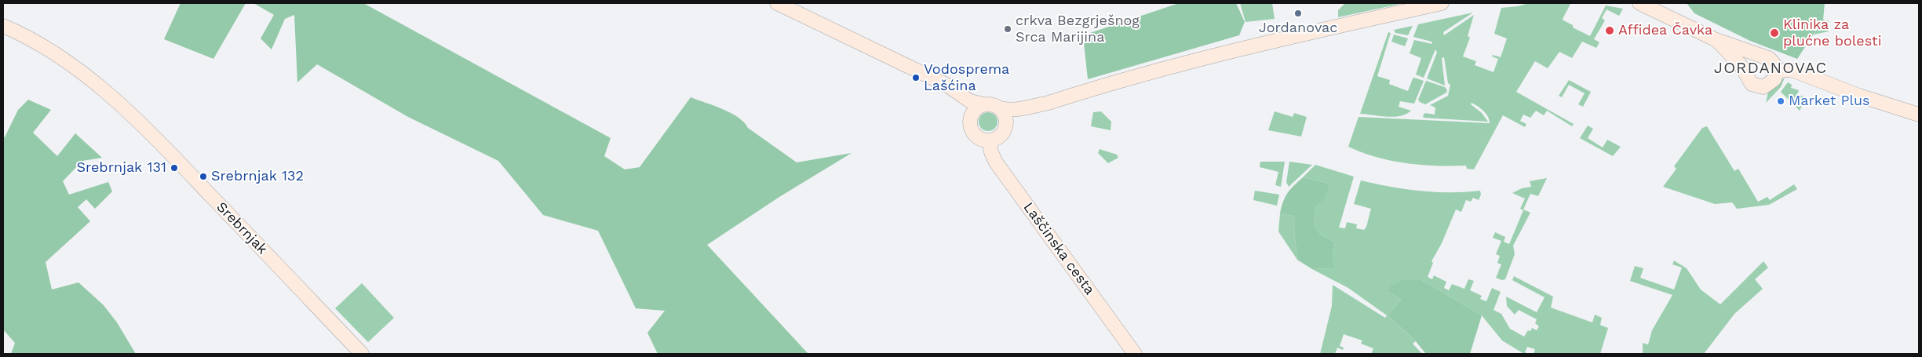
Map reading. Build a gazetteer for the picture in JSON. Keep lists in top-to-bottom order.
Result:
{
  "streets": {
    "main road": ["Srebrnjak", "Laščinska cesta"]
  },
  "districts": ["JORDANOVAC"],
  "places": [
    "Jordanovac",
    "crkva Bezgrješnog Srca Marijina",
    "Affidea Čavka",
    "Klinika za plućne bolesti",
    "Vodosprema Lašćina",
    "Market Plus",
    "Srebrnjak 131",
    "Srebrnjak 132"
  ]
}
